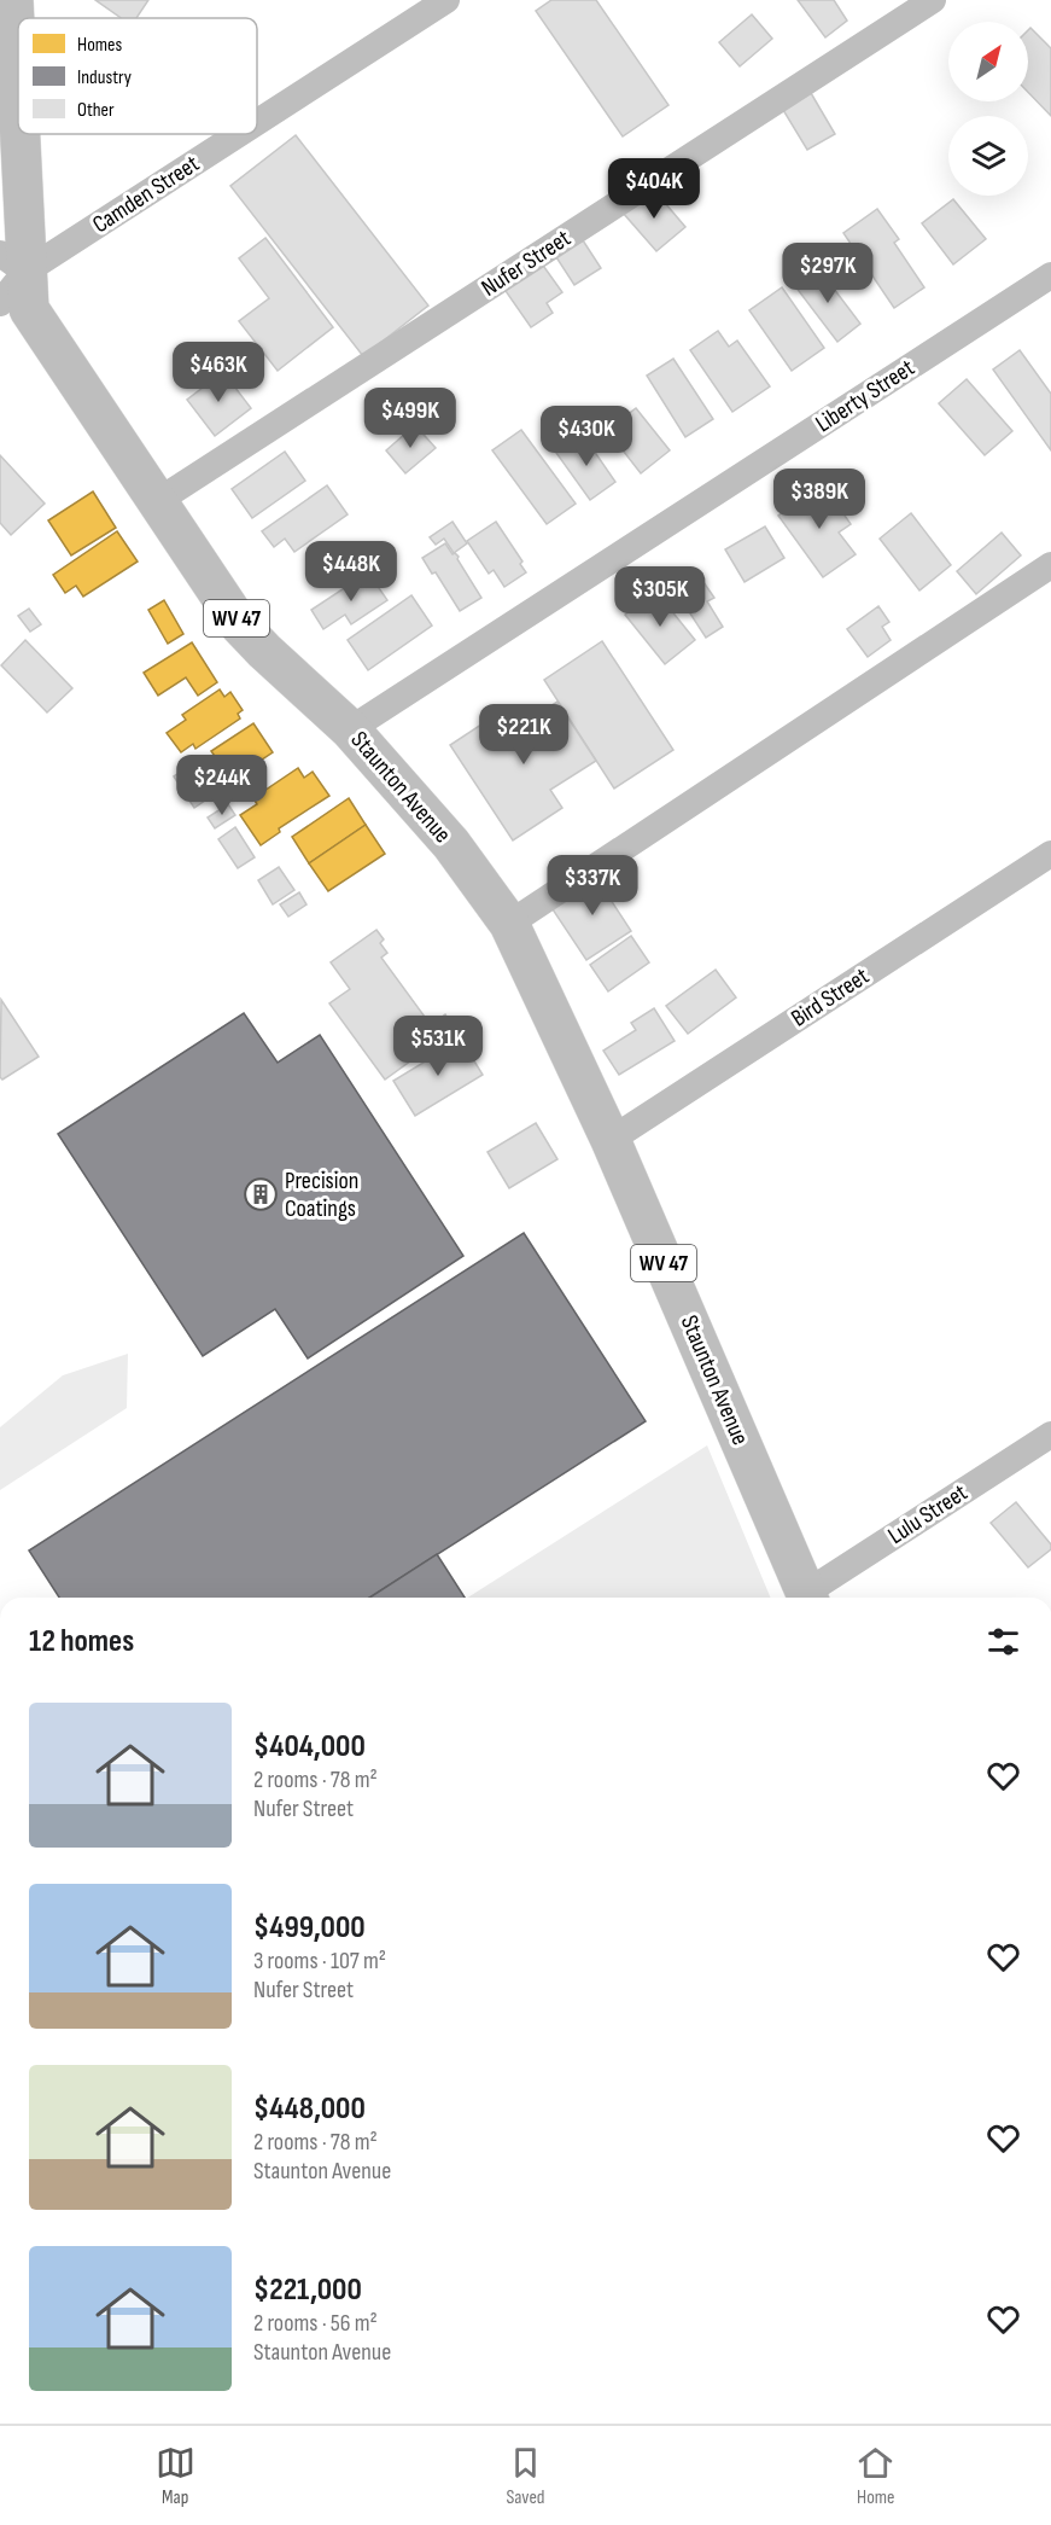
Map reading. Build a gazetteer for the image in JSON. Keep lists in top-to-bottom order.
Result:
{
  "streets": {
    "main road": ["WV 47", "Staunton Avenue"],
    "street": [
      "Camden Street",
      "Nufer Street",
      "Liberty Street",
      "Bird Street",
      "Lulu Street"
    ]
  },
  "crossings": [
    ["Camden Street", "Staunton Avenue"],
    ["Nufer Street", "Staunton Avenue"],
    ["Liberty Street", "Staunton Avenue"],
    ["Staunton Avenue", "Bird Street"]
  ],
  "places": {
    "building": ["Precision Coatings"]
  },
  "legend": ["Homes", "Industry", "Other"],
  "north": "top right",
  "page": {
    "price": [
      "$404K",
      "$297K",
      "$463K",
      "$499K",
      "$430K",
      "$389K",
      "$448K",
      "$305K",
      "$221K",
      "$244K",
      "$337K",
      "$531K"
    ],
    "heading": "12 homes",
    "list": [
      {
        "name": "$404,000",
        "note": "2 rooms · 78 m² · Nufer Street"
      },
      {
        "name": "$499,000",
        "note": "3 rooms · 107 m² · Nufer Street"
      },
      {
        "name": "$448,000",
        "note": "2 rooms · 78 m² · Staunton Avenue"
      },
      {
        "name": "$221,000",
        "note": "2 rooms · 56 m² · Staunton Avenue"
      }
    ],
    "tabs": ["Map", "Saved", "Home"]
  }
}
